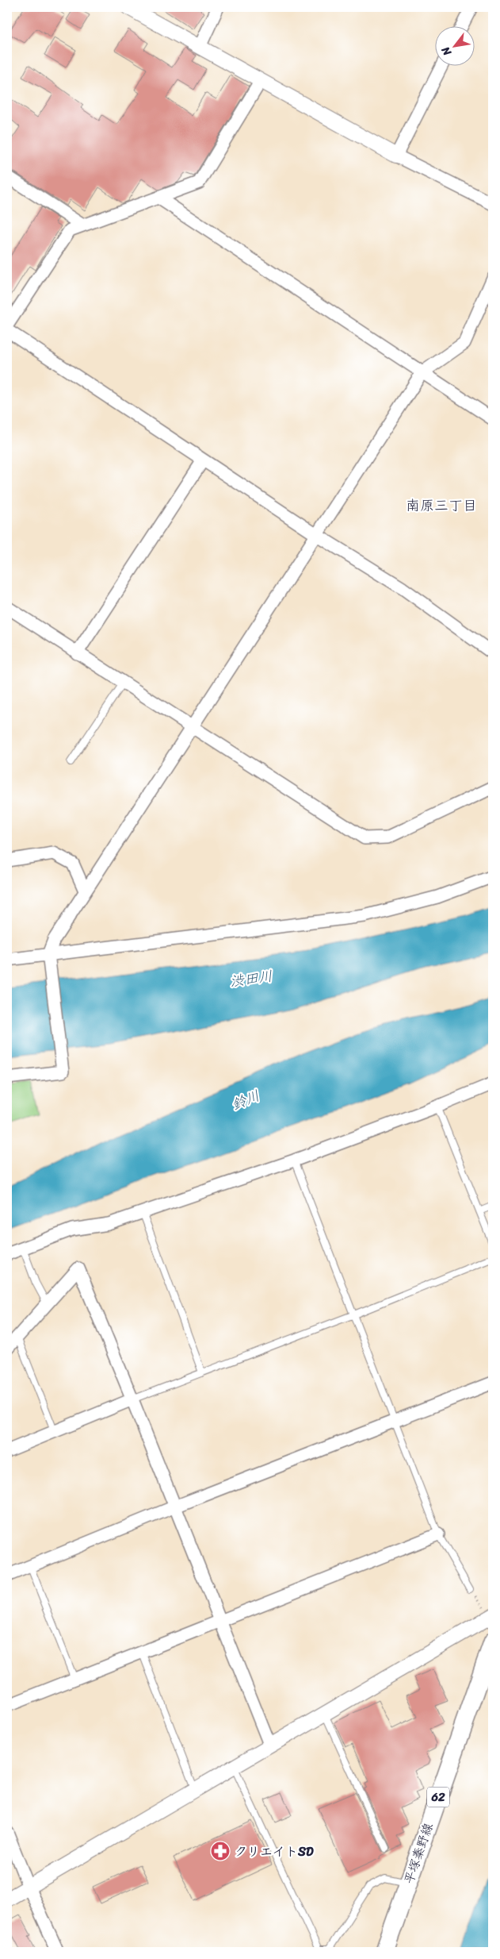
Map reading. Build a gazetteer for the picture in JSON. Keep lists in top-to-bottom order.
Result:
{
  "streets": {
    "main road": ["62", "平塚秦野線"]
  },
  "districts": ["南原三丁目"],
  "water": ["渋田川", "鈴川"],
  "places": {
    "pharmacy": ["クリエイトSD"]
  },
  "north": "bottom left"
}
